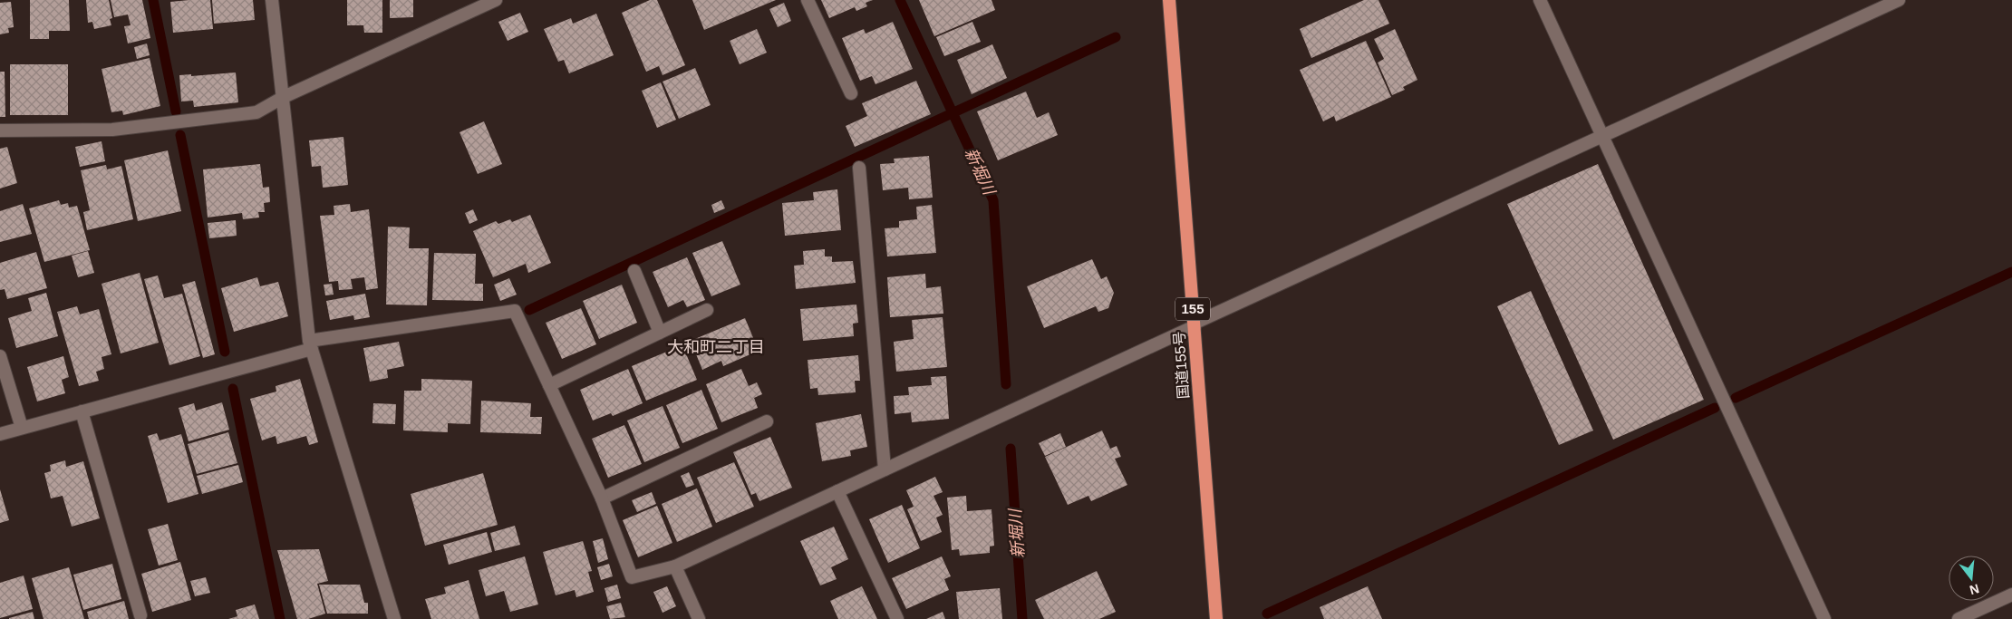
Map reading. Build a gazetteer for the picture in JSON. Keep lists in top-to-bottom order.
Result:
{
  "streets": {
    "highway": ["155", "国道155号"]
  },
  "districts": ["大和町二丁目"],
  "water": ["新堀川"],
  "north": "bottom"
}
